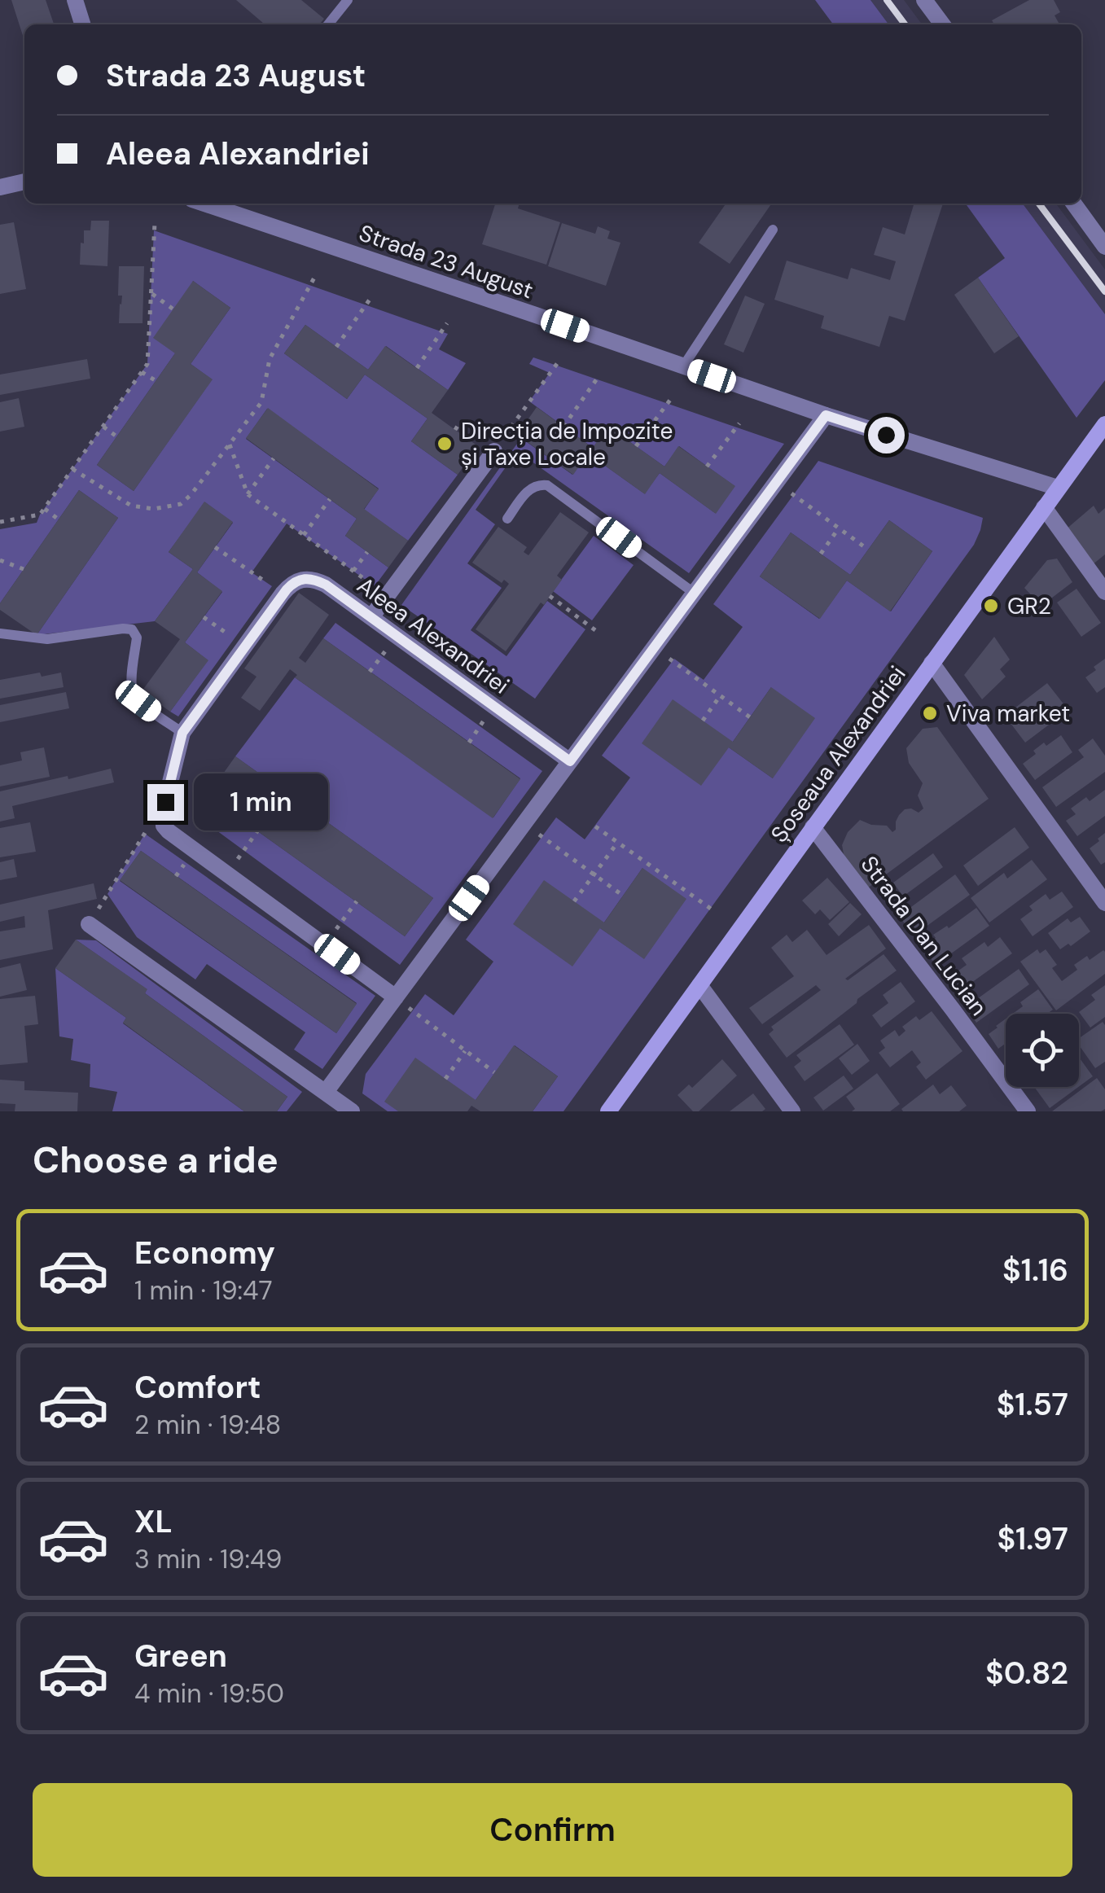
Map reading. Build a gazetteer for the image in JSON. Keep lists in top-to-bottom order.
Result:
{
  "streets": {
    "main road": ["Șoseaua Alexandriei"],
    "street": ["Strada 23 August", "Aleea Alexandriei", "Strada Dan Lucian"]
  },
  "crossings": [
    ["Strada 23 August", "Șoseaua Alexandriei"],
    ["Șoseaua Alexandriei", "Strada Dan Lucian"]
  ],
  "places": ["Direcția de Impozite și Taxe Locale", "GR2", "Viva market"],
  "page": {
    "banner": ["Strada 23 August", "Aleea Alexandriei"],
    "bubble": "1 min",
    "heading": "Choose a ride",
    "list": [
      {
        "name": "Economy",
        "note": "1 min · 19:47",
        "value": "$1.16"
      },
      {
        "name": "Comfort",
        "note": "2 min · 19:48",
        "value": "$1.57"
      },
      {
        "name": "XL",
        "note": "3 min · 19:49",
        "value": "$1.97"
      },
      {
        "name": "Green",
        "note": "4 min · 19:50",
        "value": "$0.82"
      }
    ],
    "buttons": "Confirm"
  }
}
